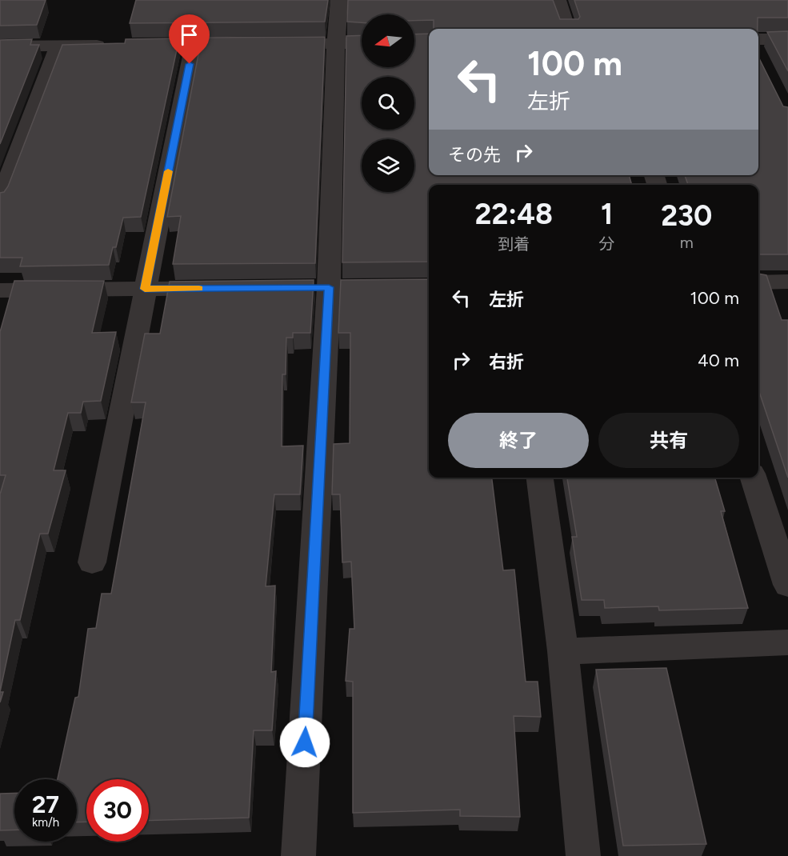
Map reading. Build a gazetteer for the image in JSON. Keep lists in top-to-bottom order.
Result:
{
  "north": "left",
  "page": {
    "turn": ["100 m", "左折"],
    "then": "その先",
    "eta": [
      "22:48",
      "到着",
      "1",
      "分",
      "230",
      "m"
    ],
    "list": [
      {
        "name": "左折",
        "value": "100 m"
      },
      {
        "name": "右折",
        "value": "40 m"
      }
    ],
    "buttons": ["終了", "共有"],
    "speed": "27 km/h",
    "limit": "30"
  }
}
